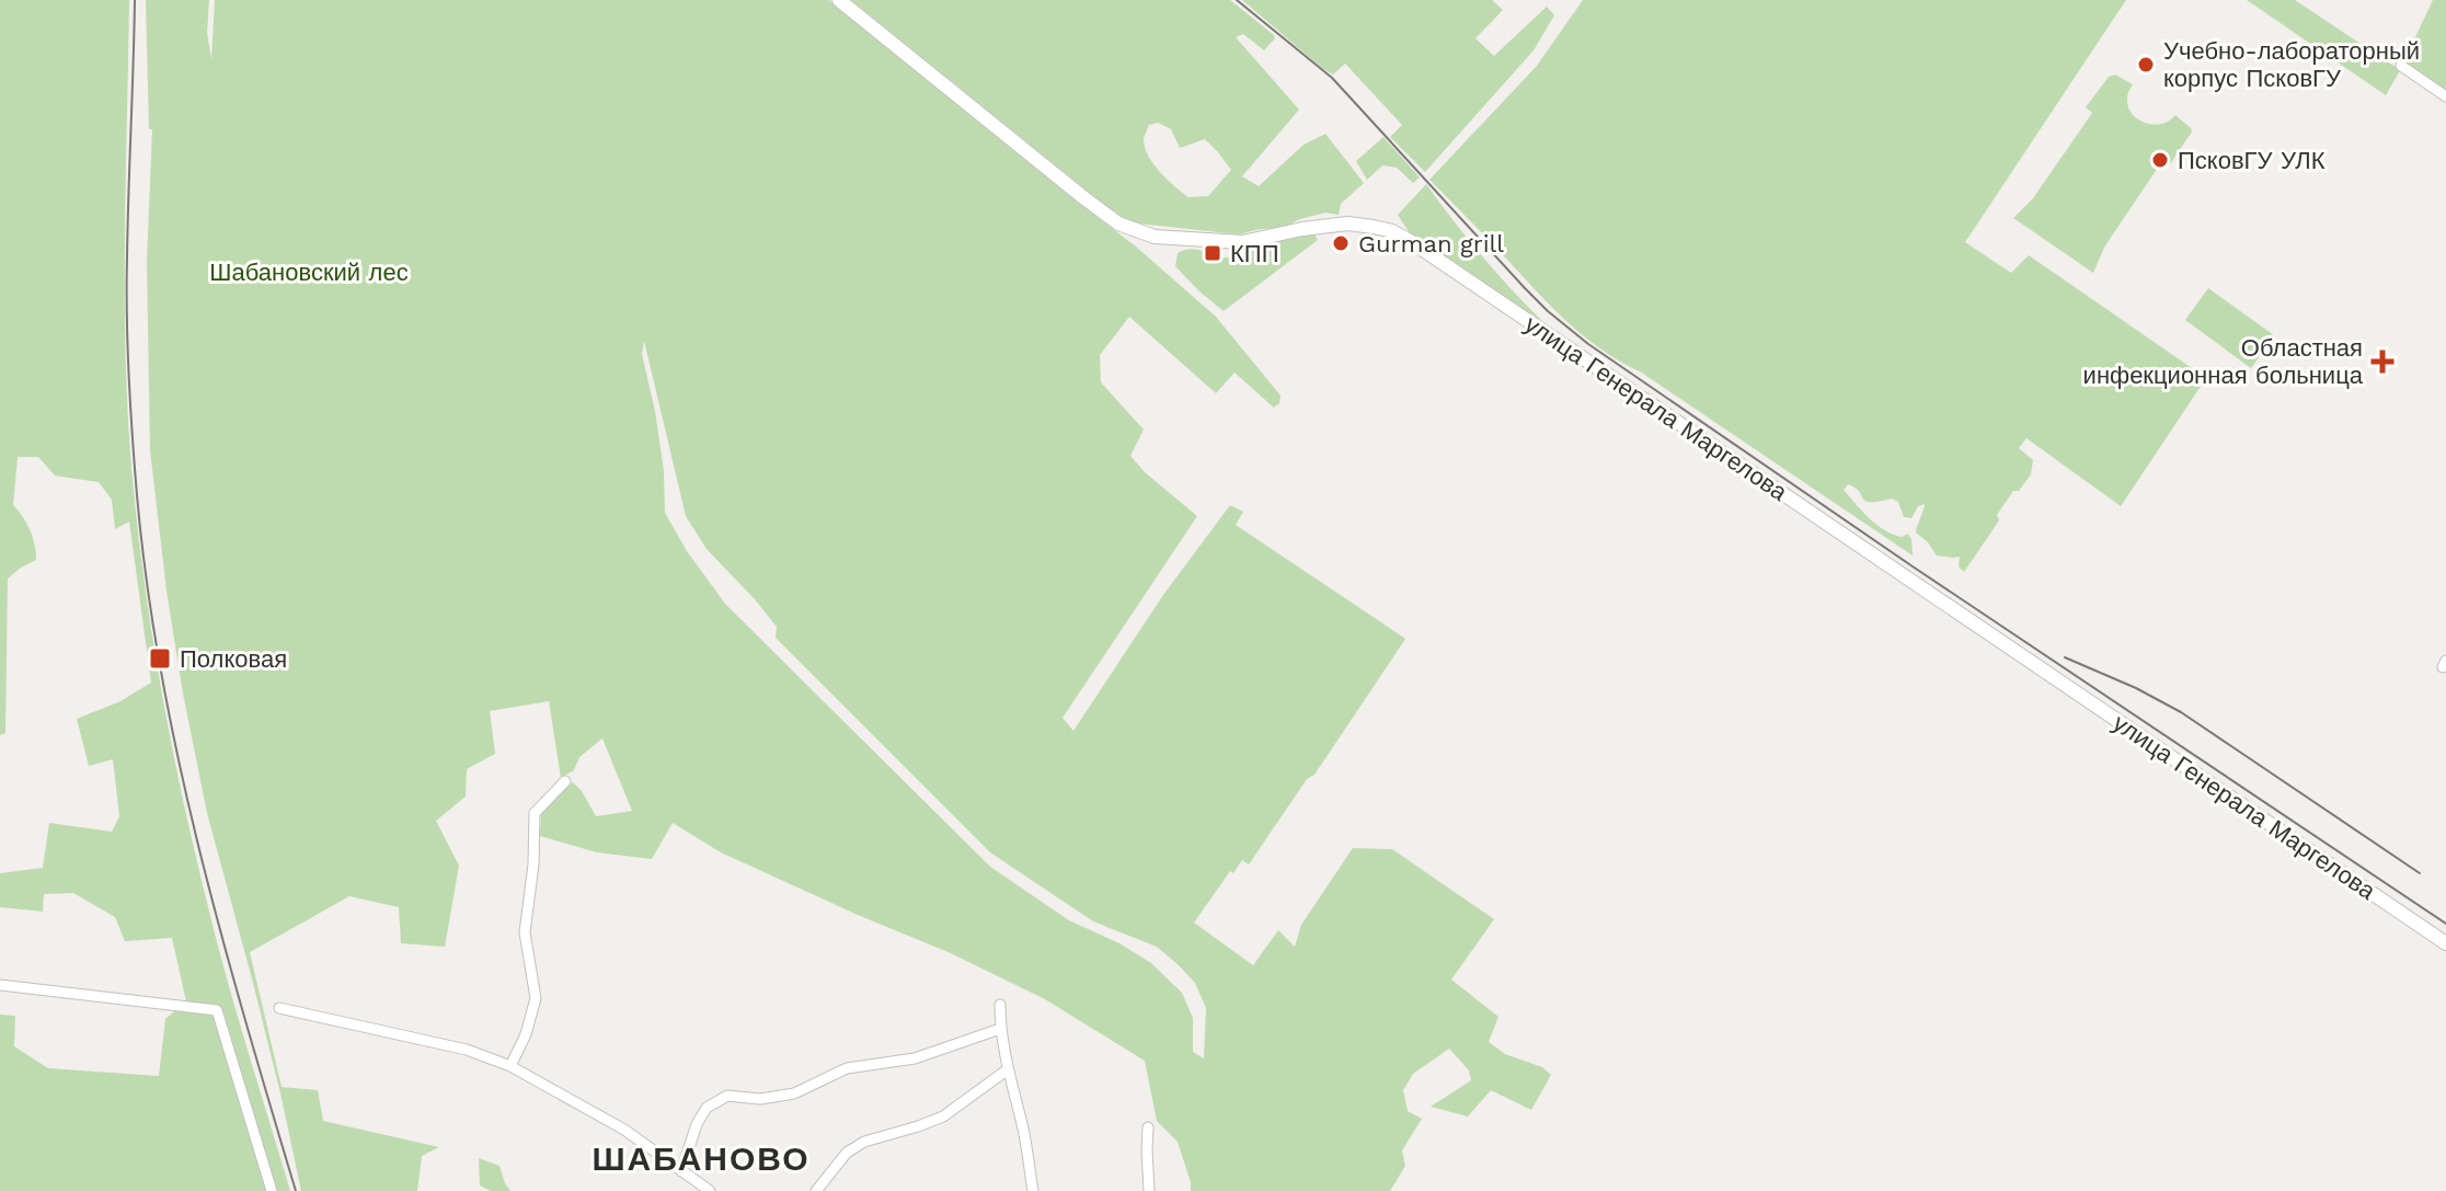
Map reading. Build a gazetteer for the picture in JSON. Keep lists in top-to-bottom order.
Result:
{
  "streets": {
    "main road": ["улица Генерала Маргелова"]
  },
  "districts": ["ШАБАНОВО"],
  "parks": ["Шабановский лес"],
  "places": {
    "other": ["Учебно-лабораторный корпус ПсковГУ", "ПсковГУ УЛК", "Gurman grill"],
    "transit": ["КПП", "Полковая"],
    "health": ["Областная инфекционная больница"]
  }
}
